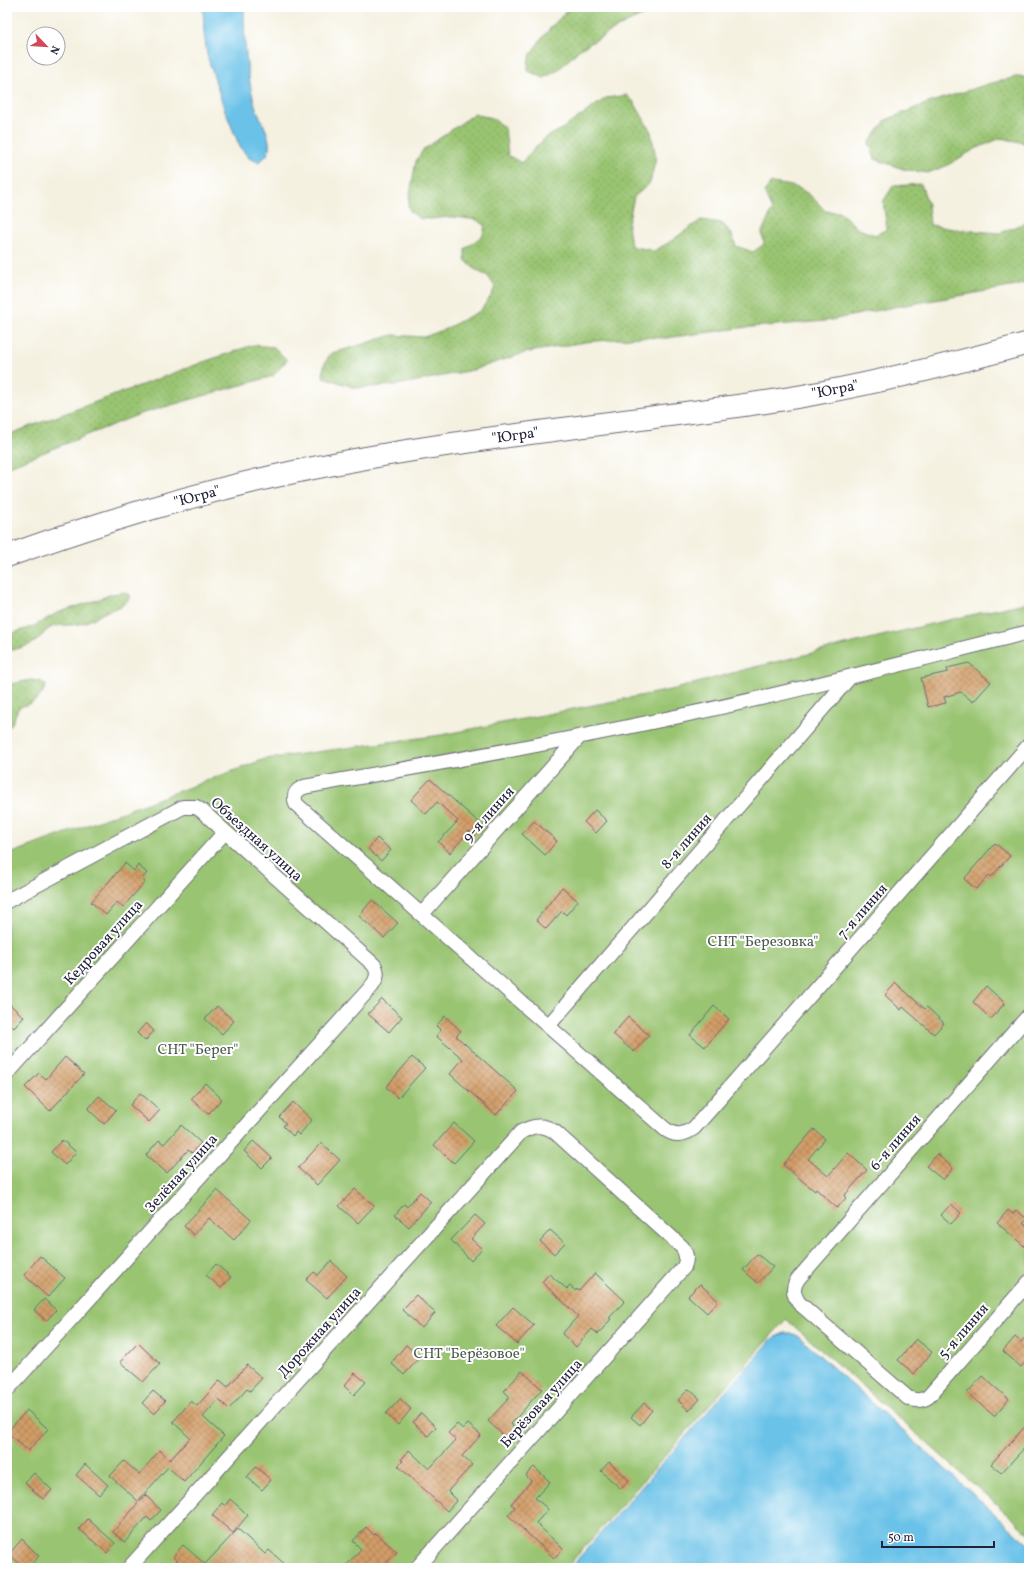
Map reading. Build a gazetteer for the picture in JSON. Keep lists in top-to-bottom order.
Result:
{
  "streets": {
    "highway": ["\"Югра\""],
    "street": [
      "9-я линия",
      "Объездная улица",
      "8-я линия",
      "7-я линия",
      "Кедровая улица",
      "6-я линия",
      "Зелёная улица",
      "5-я линия",
      "Дорожная улица",
      "Берёзовая улица"
    ]
  },
  "crossings": [
    ["Объездная улица", "Кедровая улица"],
    ["Объездная улица", "Зелёная улица"],
    ["8-я линия", "7-я линия"],
    ["6-я линия", "5-я линия"],
    ["Дорожная улица", "Берёзовая улица"]
  ],
  "parks": ["СНТ \"Березовка\"", "СНТ \"Берег\"", "СНТ \"Берёзовое\""],
  "scale_bar": "50 m",
  "north": "bottom right"
}
